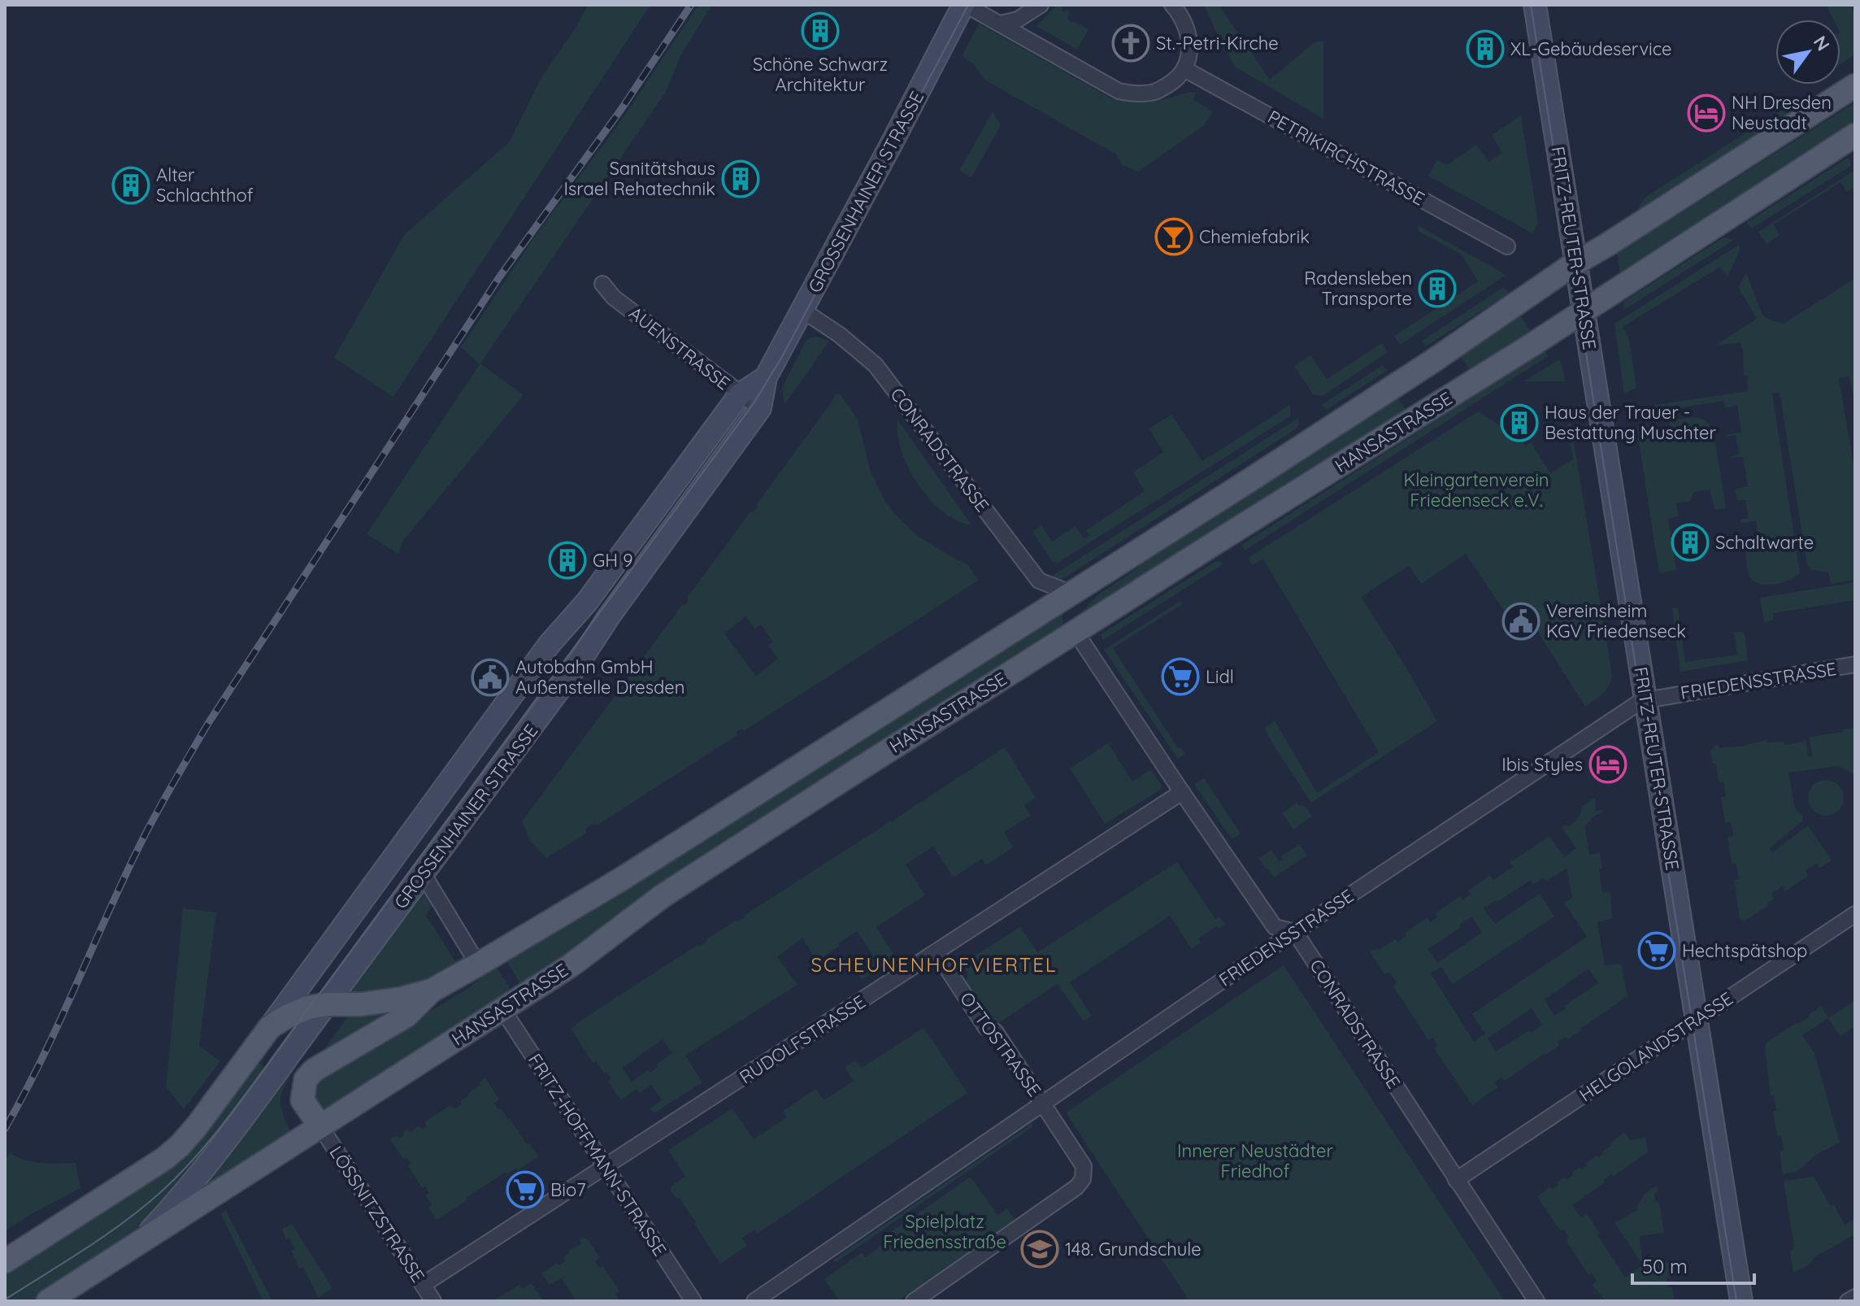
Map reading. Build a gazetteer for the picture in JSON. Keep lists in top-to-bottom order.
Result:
{
  "streets": {
    "main road": ["GROSSENHAINER STRASSE", "FRITZ-REUTER-STRASSE", "HANSASTRASSE"],
    "street": [
      "PETRIKIRCHSTRASSE",
      "AUENSTRASSE",
      "CONRADSTRASSE",
      "FRIEDENSSTRASSE",
      "RUDOLFSTRASSE",
      "OTTOSTRASSE",
      "HELGOLANDSTRASSE",
      "FRITZ-HOFFMANN-STRASSE",
      "LÖSSNITZSTRASSE"
    ]
  },
  "crossings": [
    ["GROSSENHAINER STRASSE", "AUENSTRASSE"],
    ["GROSSENHAINER STRASSE", "HANSASTRASSE"],
    ["GROSSENHAINER STRASSE", "CONRADSTRASSE"],
    ["FRITZ-REUTER-STRASSE", "HANSASTRASSE"],
    ["FRITZ-REUTER-STRASSE", "FRIEDENSSTRASSE"],
    ["FRITZ-REUTER-STRASSE", "HELGOLANDSTRASSE"],
    ["HANSASTRASSE", "CONRADSTRASSE"],
    ["HANSASTRASSE", "FRITZ-HOFFMANN-STRASSE"],
    ["HANSASTRASSE", "LÖSSNITZSTRASSE"],
    ["CONRADSTRASSE", "FRIEDENSSTRASSE"],
    ["CONRADSTRASSE", "RUDOLFSTRASSE"],
    ["CONRADSTRASSE", "HELGOLANDSTRASSE"],
    ["FRIEDENSSTRASSE", "OTTOSTRASSE"],
    ["RUDOLFSTRASSE", "OTTOSTRASSE"],
    ["RUDOLFSTRASSE", "FRITZ-HOFFMANN-STRASSE"],
    ["RUDOLFSTRASSE", "LÖSSNITZSTRASSE"]
  ],
  "districts": ["SCHEUNENHOFVIERTEL"],
  "parks": ["Kleingartenverein Friedenseck e.V.", "Innerer Neustädter Friedhof", "Spielplatz Friedensstraße"],
  "places": {
    "building": [
      "Schöne Schwarz Architektur",
      "XL-Gebäudeservice",
      "Sanitätshaus Israel Rehatechnik",
      "Alter Schlachthof",
      "Radensleben Transporte",
      "Haus der Trauer - Bestattung Muschter",
      "Schaltwarte",
      "GH 9"
    ],
    "church": ["St.-Petri-Kirche"],
    "hotel": ["NH Dresden Neustadt", "Ibis Styles"],
    "bar": ["Chemiefabrik"],
    "public building": ["Vereinsheim KGV Friedenseck", "Autobahn GmbH Außenstelle Dresden"],
    "supermarket": ["Lidl", "Hechtspätshop", "Bio7"],
    "school or university": ["148. Grundschule"]
  },
  "scale_bar": "50 m",
  "north": "top right"
}
